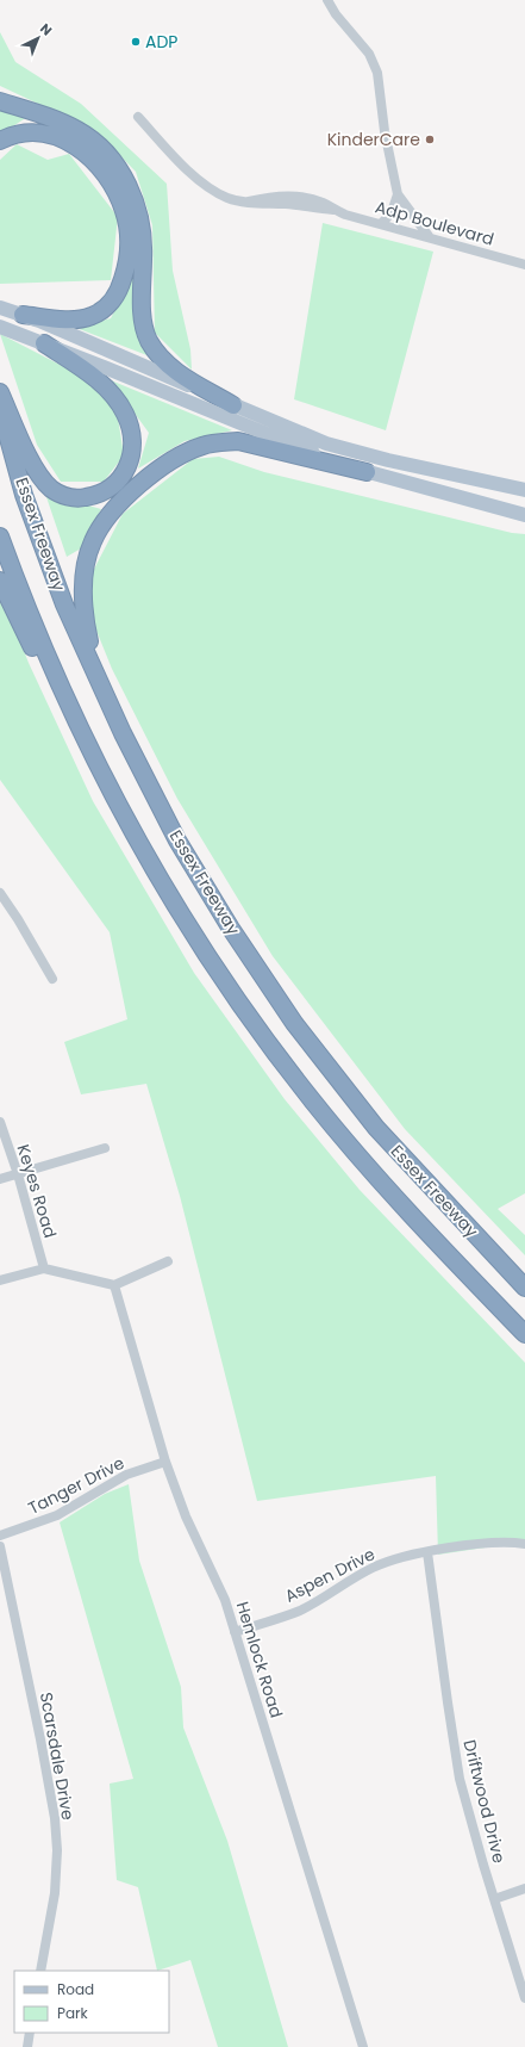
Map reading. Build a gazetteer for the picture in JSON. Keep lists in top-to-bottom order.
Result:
{
  "streets": {
    "highway": ["Essex Freeway"],
    "street": [
      "Adp Boulevard",
      "Keyes Road",
      "Tanger Drive",
      "Aspen Drive",
      "Hemlock Road",
      "Scarsdale Drive",
      "Driftwood Drive"
    ]
  },
  "crossings": [
    ["Tanger Drive", "Hemlock Road"],
    ["Aspen Drive", "Hemlock Road"],
    ["Aspen Drive", "Driftwood Drive"]
  ],
  "places": ["ADP", "KinderCare"],
  "legend": ["Road", "Park"],
  "north": "top right"
}
